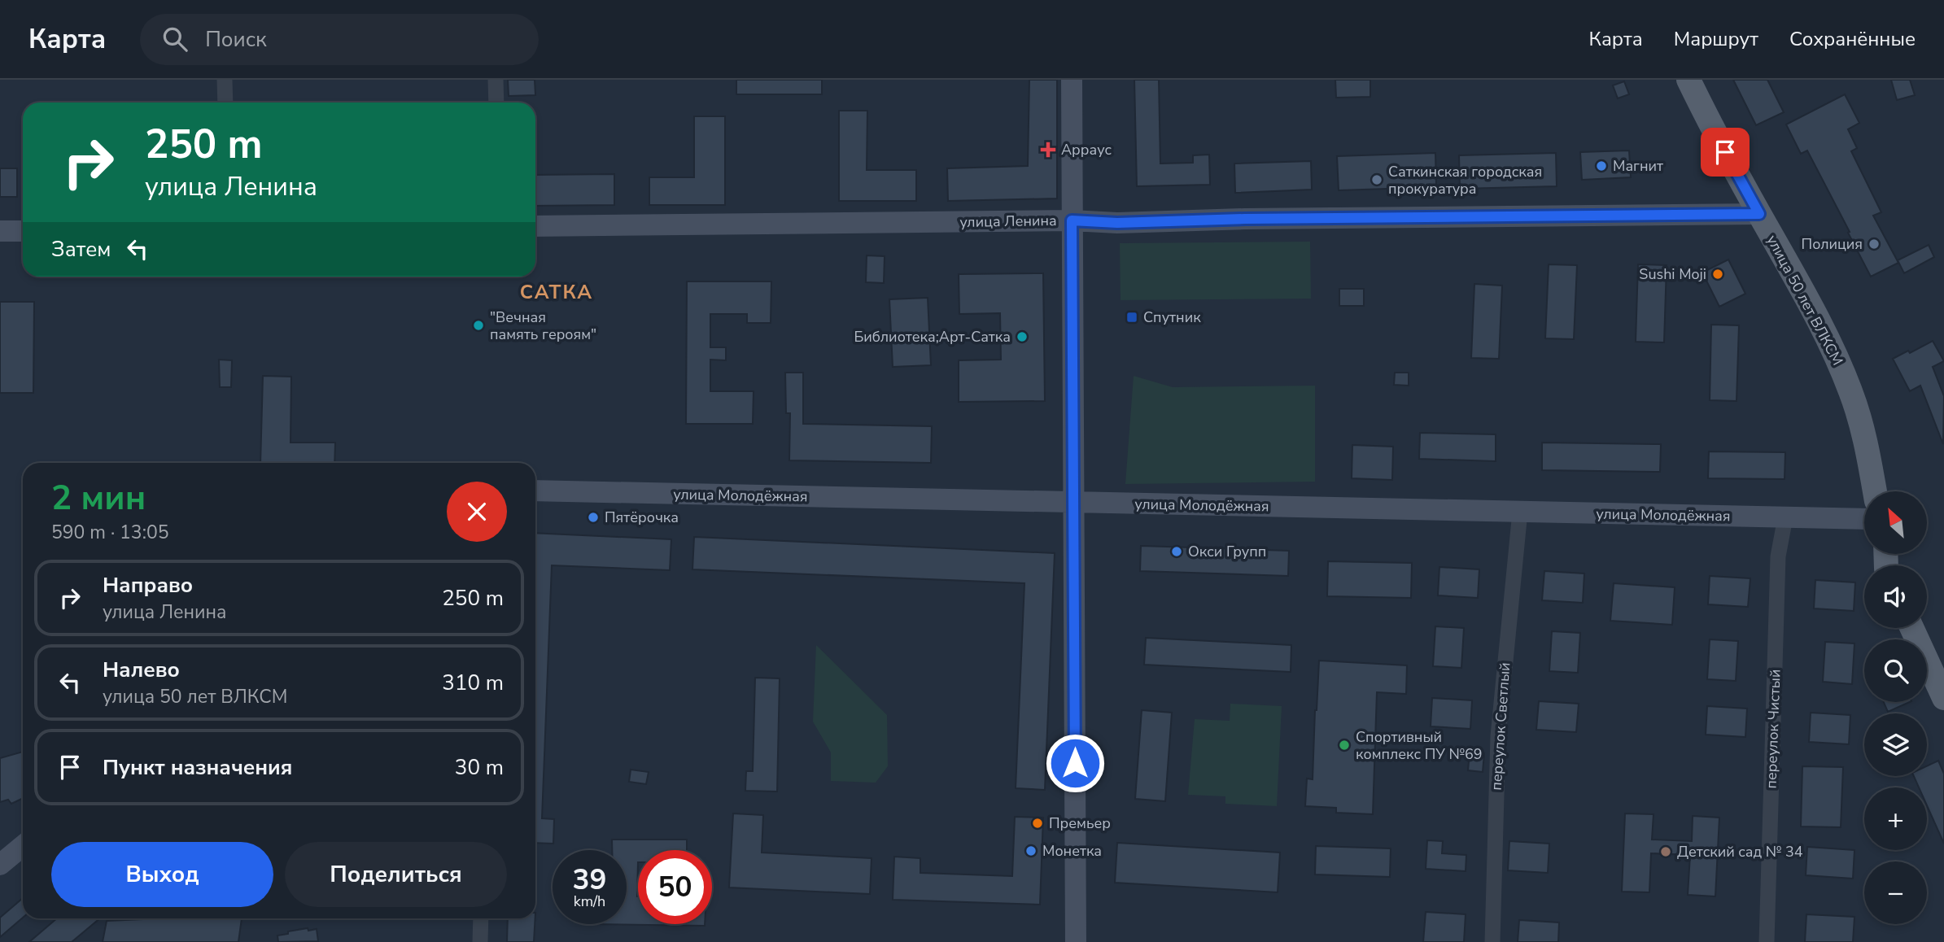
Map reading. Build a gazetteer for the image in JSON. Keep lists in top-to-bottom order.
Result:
{
  "streets": {
    "main road": ["улица Ленина", "улица 50 лет ВЛКСМ", "улица Молодёжная"],
    "street": ["переулок Светлый", "переулок Чистый"]
  },
  "crossings": [
    ["улица Ленина", "улица 50 лет ВЛКСМ"],
    ["улица Молодёжная", "переулок Светлый"],
    ["улица Молодёжная", "переулок Чистый"]
  ],
  "districts": ["САТКА"],
  "places": {
    "health": ["Арраус"],
    "other": [
      "Магнит",
      "Саткинская городская прокуратура",
      "Полиция",
      "Sushi Moji",
      "\"Вечная память героям\"",
      "Библиотека;Арт-Сатка",
      "Пятёрочка",
      "Окси Групп",
      "Спортивный комплекс ПУ №69",
      "Премьер",
      "Монетка",
      "Детский сад № 34"
    ],
    "transit": ["Спутник"]
  },
  "north": "top left",
  "page": {
    "header": "Карта",
    "search": "Поиск",
    "nav": ["Карта", "Маршрут", "Сохранённые"],
    "turn": ["250 m", "улица Ленина"],
    "then": "Затем",
    "heading": ["2 мин", "590 m · 13:05"],
    "map_buttons": ["+", "−"],
    "list": [
      {
        "name": "Направо",
        "note": "улица Ленина",
        "value": "250 m"
      },
      {
        "name": "Налево",
        "note": "улица 50 лет ВЛКСМ",
        "value": "310 m"
      },
      {
        "name": "Пункт назначения",
        "value": "30 m"
      }
    ],
    "buttons": ["Выход", "Поделиться"],
    "speed": "39 km/h",
    "limit": "50"
  }
}
